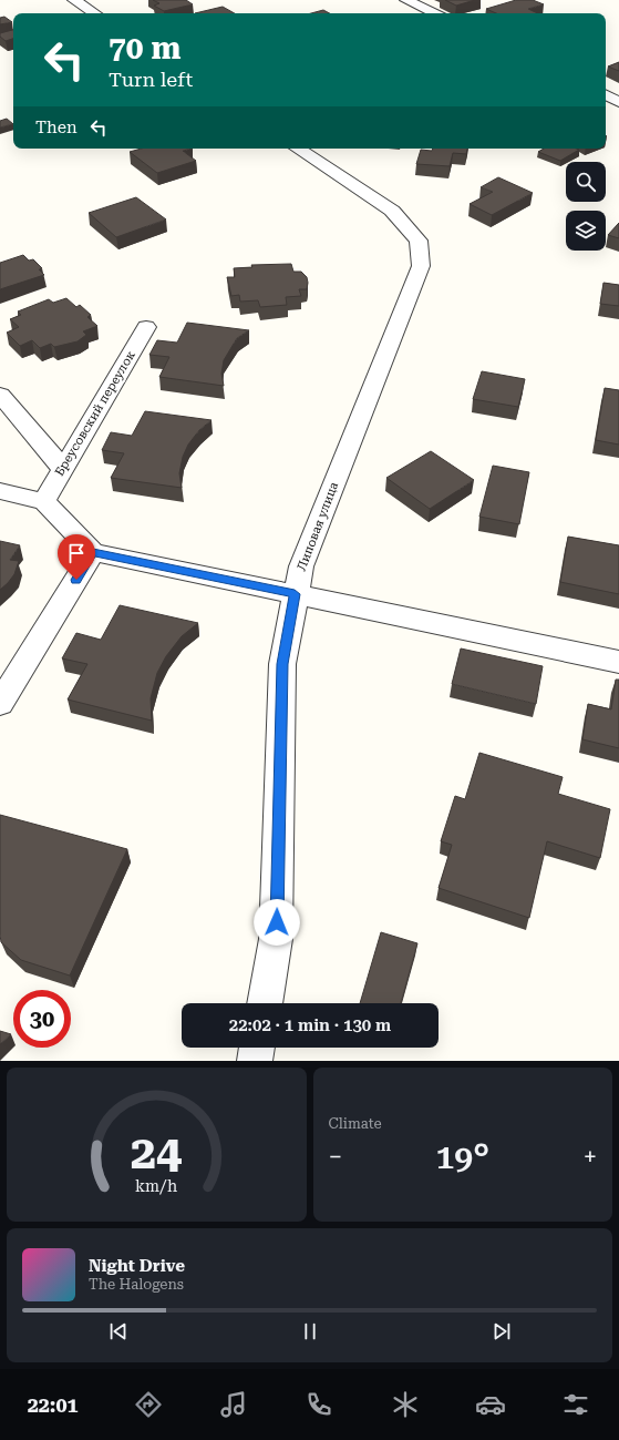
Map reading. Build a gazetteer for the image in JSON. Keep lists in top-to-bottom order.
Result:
{
  "streets": {
    "street": ["Бреусовский переулок", "Липовая улица"]
  },
  "page": {
    "turn": ["70 m", "Turn left"],
    "then": "Then",
    "limit": "30",
    "trip": "22:02 · 1 min · 130 m",
    "tile": "Climate",
    "heat": ["−", "19°", "+"],
    "song": ["Night Drive", "The Halogens"],
    "tabs": "22:01",
    "gauge": ["24", "km/h"]
  }
}
